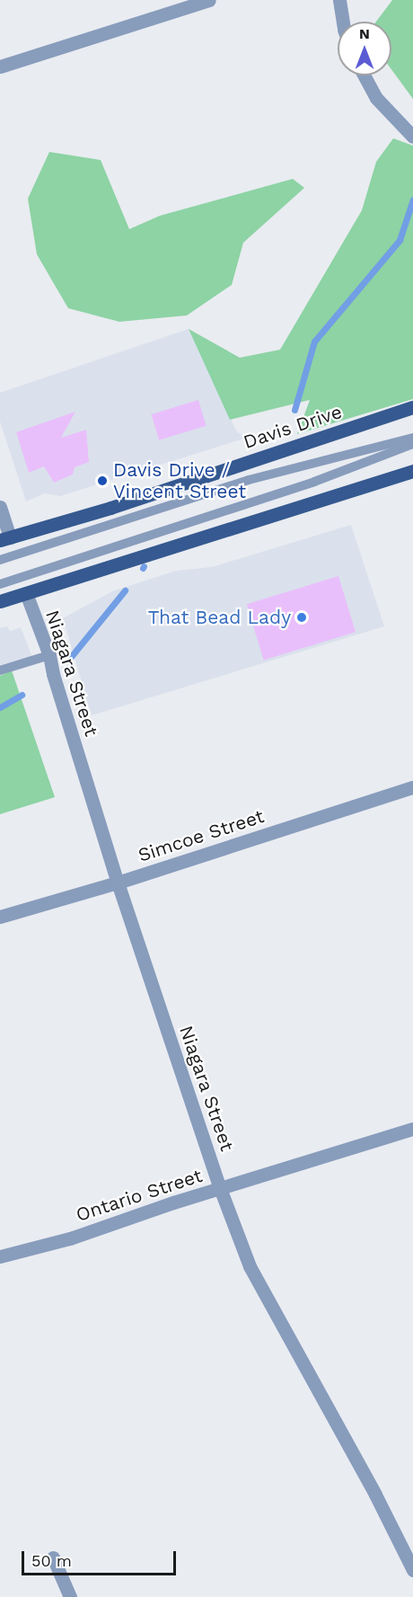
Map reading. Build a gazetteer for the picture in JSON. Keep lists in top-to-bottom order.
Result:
{
  "streets": {
    "main road": ["Davis Drive"],
    "street": ["Niagara Street", "Simcoe Street", "Ontario Street"]
  },
  "crossings": [
    ["Niagara Street", "Simcoe Street"],
    ["Niagara Street", "Ontario Street"]
  ],
  "places": ["Davis Drive / Vincent Street", "That Bead Lady"],
  "scale_bar": "50 m",
  "north": "top"
}
